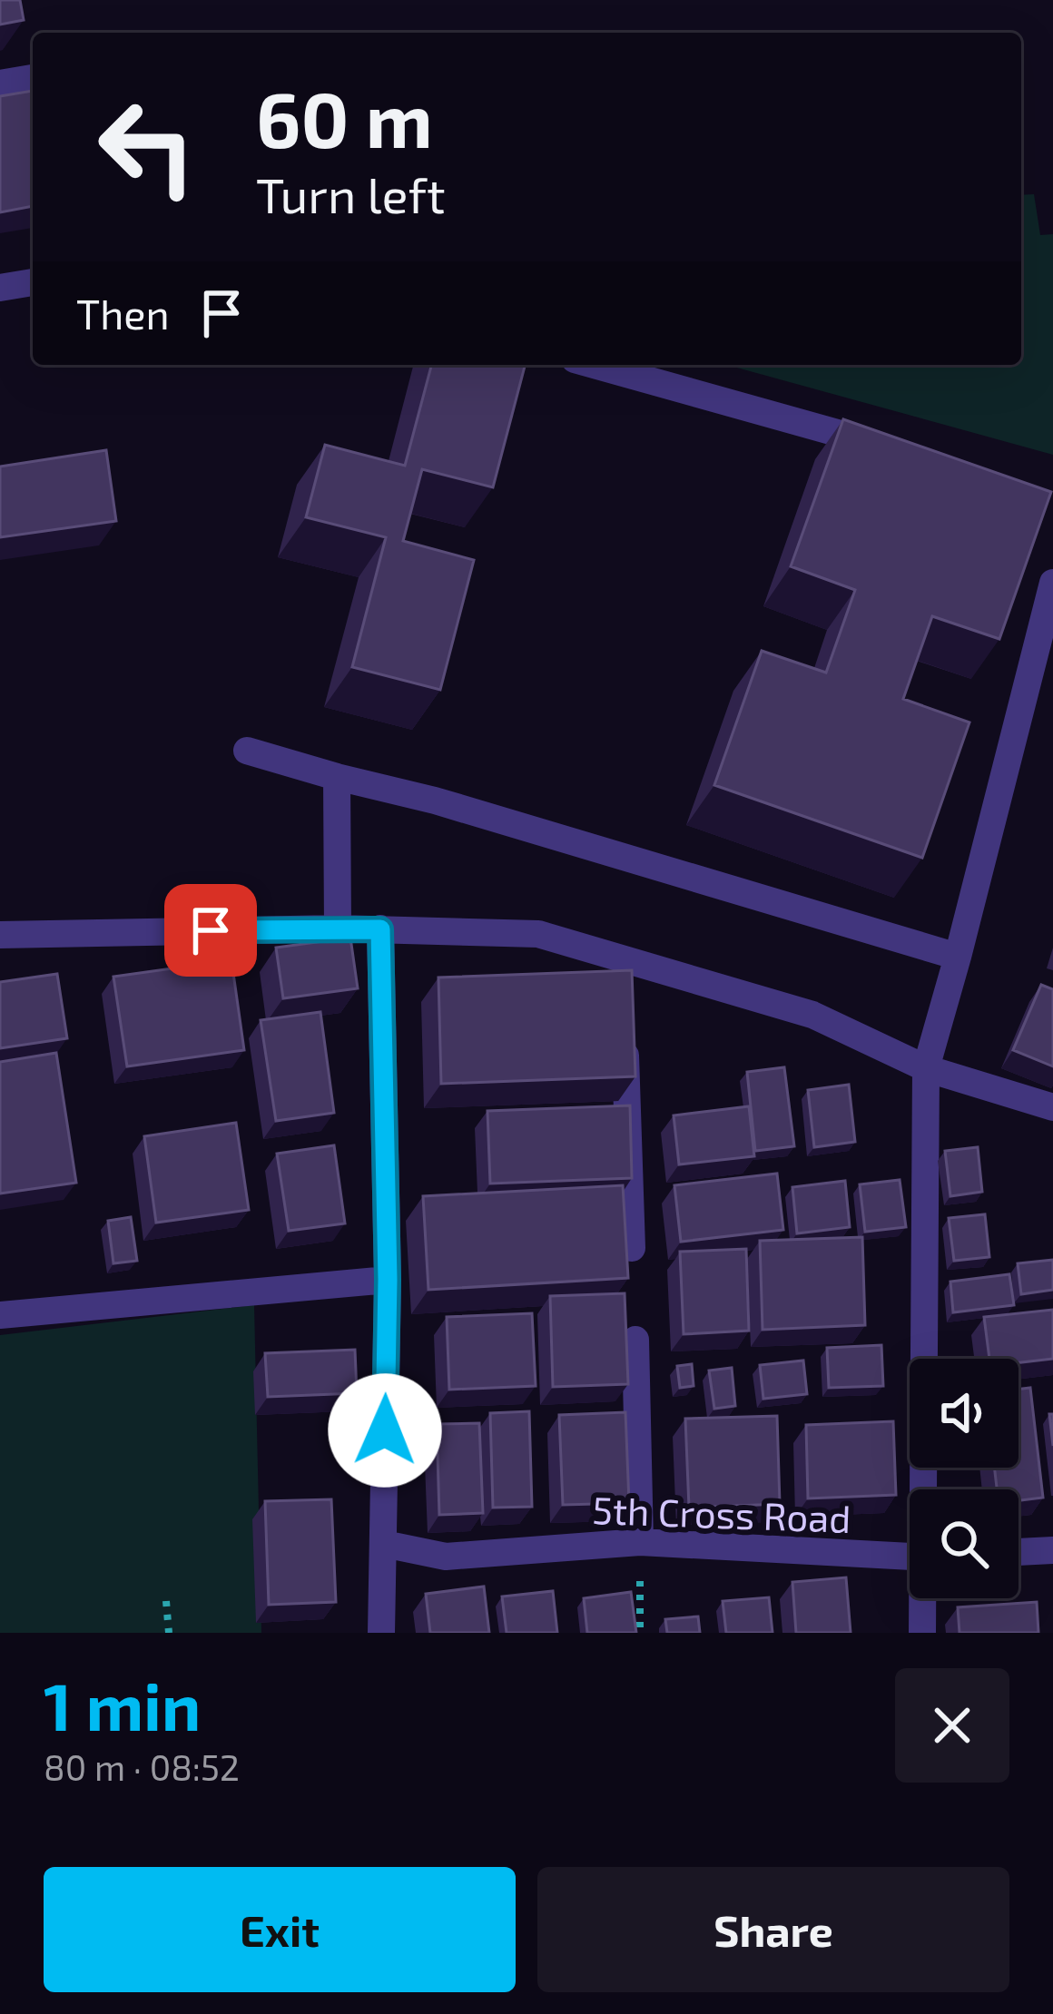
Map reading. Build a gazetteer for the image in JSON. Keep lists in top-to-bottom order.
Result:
{
  "streets": {
    "street": ["5th Cross Road"]
  },
  "page": {
    "turn": ["60 m", "Turn left"],
    "then": "Then",
    "heading": ["1 min", "80 m · 08:52"],
    "buttons": ["Exit", "Share"]
  }
}
